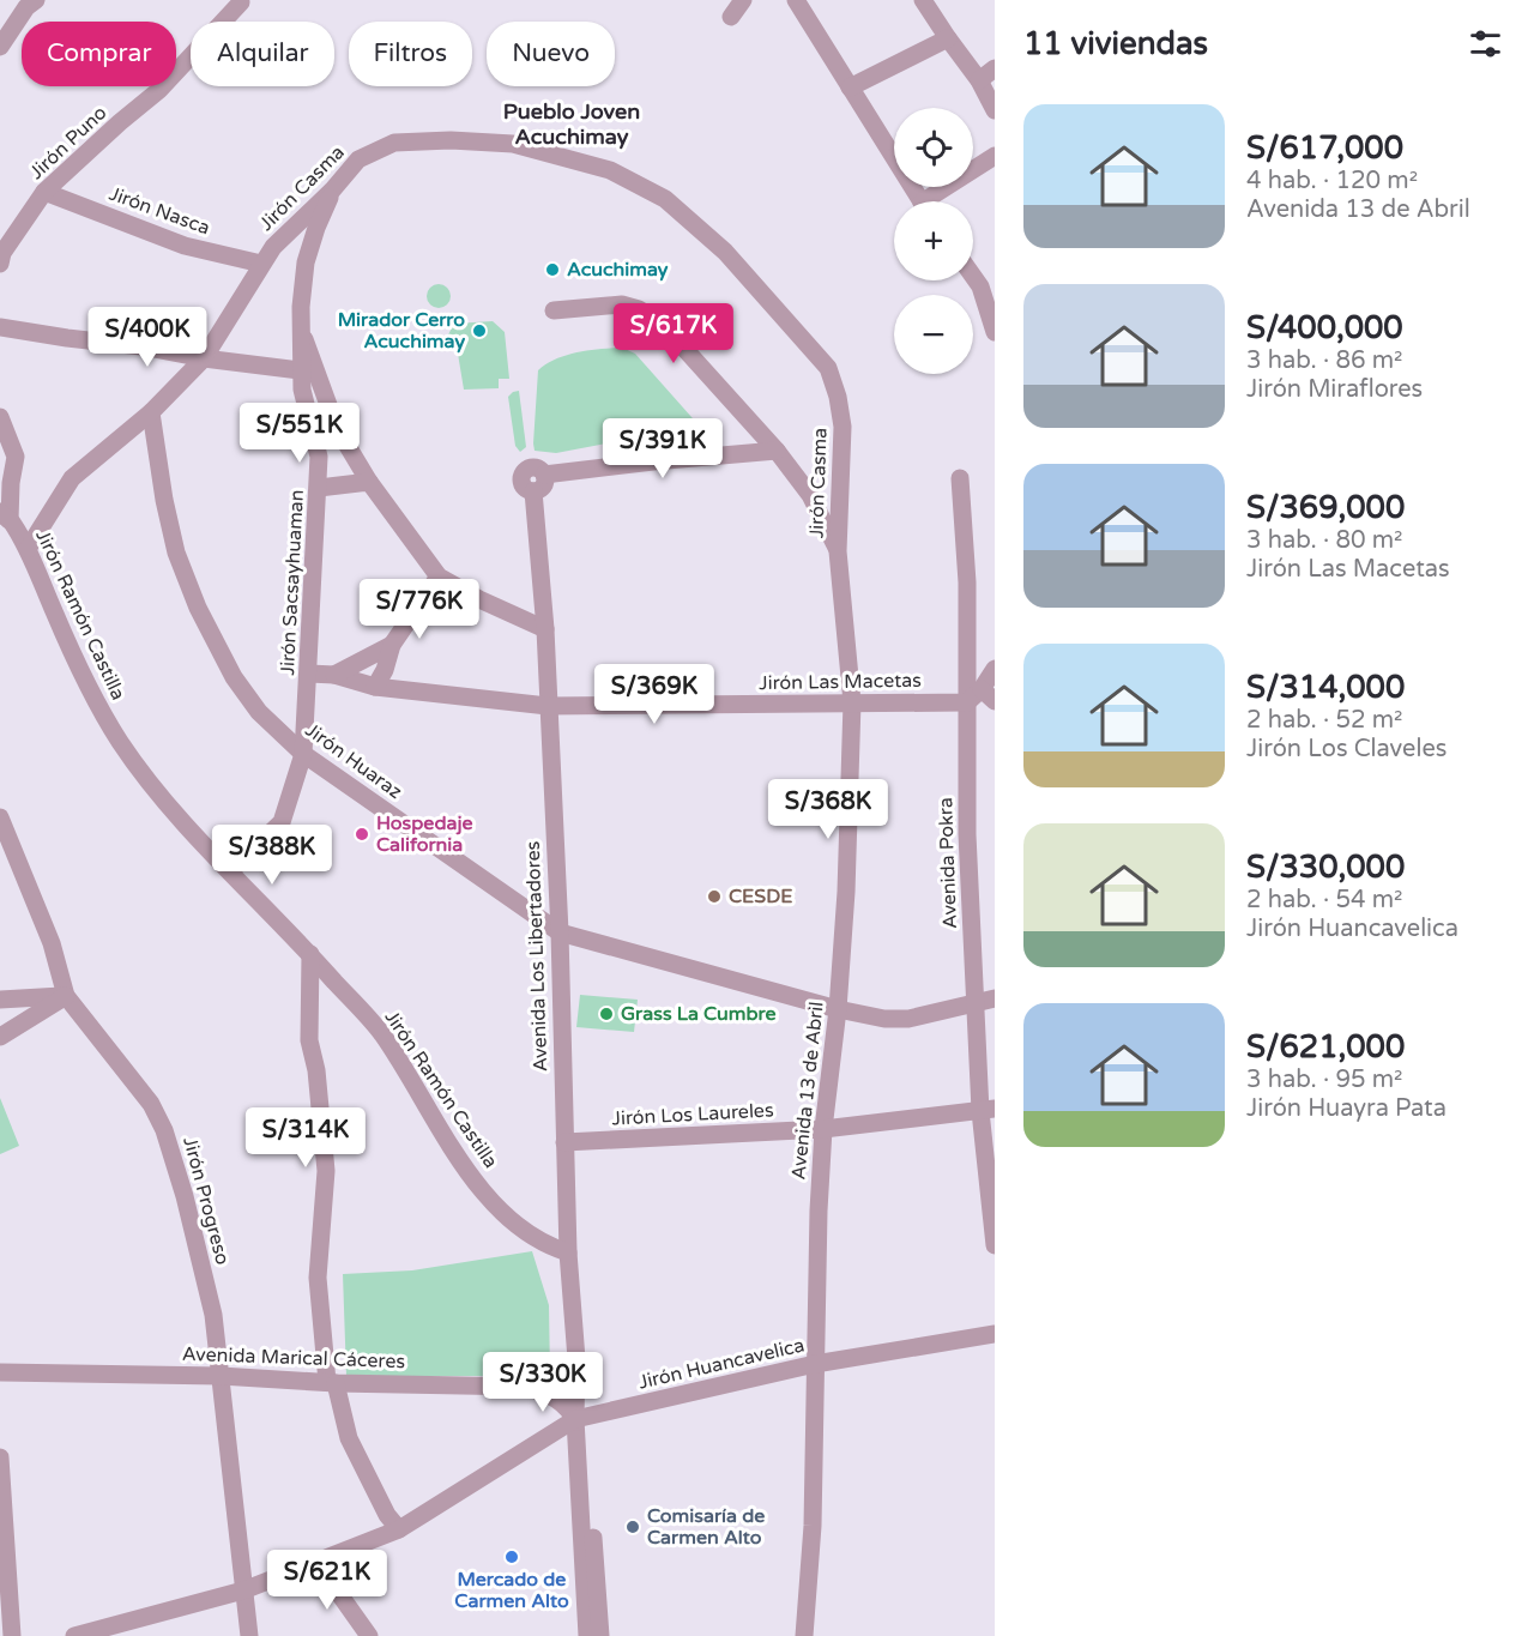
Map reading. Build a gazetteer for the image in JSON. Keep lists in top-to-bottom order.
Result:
{
  "streets": {
    "street": [
      "Jirón Puno",
      "Jirón Casma",
      "Jirón Nasca",
      "Jirón Sacsayhuaman",
      "Jirón Ramón Castilla",
      "Jirón Las Macetas",
      "Jirón Huaraz",
      "Avenida Pokra",
      "Avenida Los Libertadores",
      "Avenida 13 de Abril",
      "Jirón Los Laureles",
      "Jirón Progreso",
      "Avenida Marical Cáceres",
      "Jirón Huancavelica"
    ]
  },
  "crossings": [
    ["Jirón Puno", "Jirón Nasca"],
    ["Jirón Casma", "Jirón Nasca"],
    ["Jirón Casma", "Jirón Sacsayhuaman"],
    ["Jirón Casma", "Jirón Ramón Castilla"],
    ["Jirón Casma", "Jirón Huaraz"],
    ["Jirón Casma", "Avenida 13 de Abril"],
    ["Jirón Sacsayhuaman", "Jirón Ramón Castilla"],
    ["Jirón Sacsayhuaman", "Jirón Las Macetas"],
    ["Jirón Sacsayhuaman", "Jirón Huaraz"],
    ["Jirón Ramón Castilla", "Avenida Los Libertadores"],
    ["Jirón Las Macetas", "Avenida Pokra"],
    ["Jirón Las Macetas", "Avenida Los Libertadores"],
    ["Jirón Las Macetas", "Avenida 13 de Abril"],
    ["Jirón Huaraz", "Avenida Pokra"],
    ["Jirón Huaraz", "Avenida Los Libertadores"],
    ["Jirón Huaraz", "Avenida 13 de Abril"],
    ["Avenida Pokra", "Jirón Los Laureles"],
    ["Avenida Los Libertadores", "Jirón Los Laureles"],
    ["Avenida Los Libertadores", "Avenida Marical Cáceres"],
    ["Avenida Los Libertadores", "Jirón Huancavelica"],
    ["Avenida 13 de Abril", "Jirón Los Laureles"],
    ["Avenida 13 de Abril", "Jirón Huancavelica"],
    ["Jirón Progreso", "Avenida Marical Cáceres"],
    ["Jirón Progreso", "Jirón Huancavelica"]
  ],
  "districts": ["Pueblo Joven Acuchimay"],
  "places": [
    "Acuchimay",
    "Mirador Cerro Acuchimay",
    "Hospedaje California",
    "CESDE",
    "Grass La Cumbre",
    "Comisaría de Carmen Alto",
    "Mercado de Carmen Alto"
  ],
  "page": {
    "heading": "11 viviendas",
    "chip": [
      "Comprar",
      "Alquilar",
      "Filtros",
      "Nuevo"
    ],
    "list": [
      {
        "name": "S/617,000",
        "note": "4 hab. · 120 m² · Avenida 13 de Abril"
      },
      {
        "name": "S/400,000",
        "note": "3 hab. · 86 m² · Jirón Miraflores"
      },
      {
        "name": "S/369,000",
        "note": "3 hab. · 80 m² · Jirón Las Macetas"
      },
      {
        "name": "S/314,000",
        "note": "2 hab. · 52 m² · Jirón Los Claveles"
      },
      {
        "name": "S/330,000",
        "note": "2 hab. · 54 m² · Jirón Huancavelica"
      },
      {
        "name": "S/621,000",
        "note": "3 hab. · 95 m² · Jirón Huayra Pata"
      }
    ],
    "map_buttons": ["+", "−"],
    "price": [
      "S/617K",
      "S/400K",
      "S/551K",
      "S/391K",
      "S/776K",
      "S/369K",
      "S/368K",
      "S/388K",
      "S/314K",
      "S/330K",
      "S/621K"
    ]
  }
}
